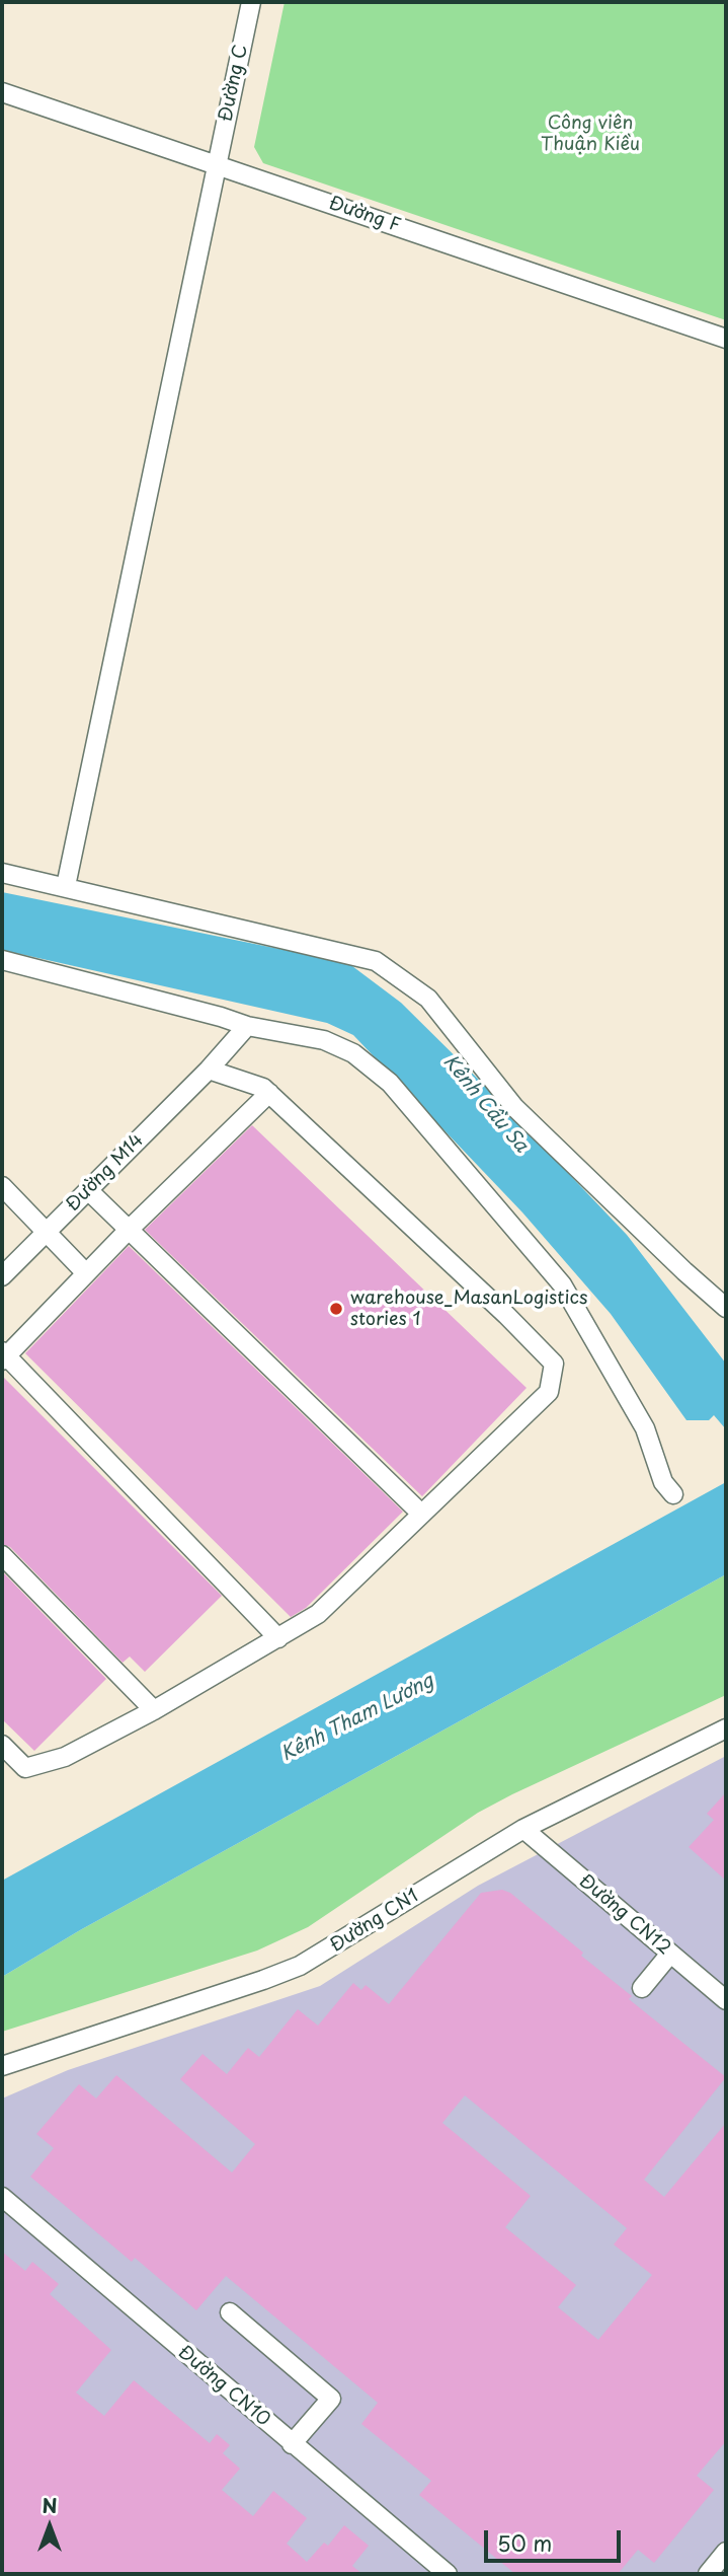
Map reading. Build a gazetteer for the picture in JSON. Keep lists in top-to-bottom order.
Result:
{
  "streets": {
    "street": [
      "Đường C",
      "Đường F",
      "Đường M14",
      "Đường CN12",
      "Đường CN1",
      "Đường CN10"
    ]
  },
  "crossings": [
    ["Đường C", "Đường F"],
    ["Đường CN12", "Đường CN1"]
  ],
  "water": ["Kênh Cầu Sa", "Kênh Tham Lương"],
  "parks": ["Công viên Thuận Kiều"],
  "places": ["warehouse_MasanLogistics stories 1"],
  "scale_bar": "50 m",
  "north": "top"
}
